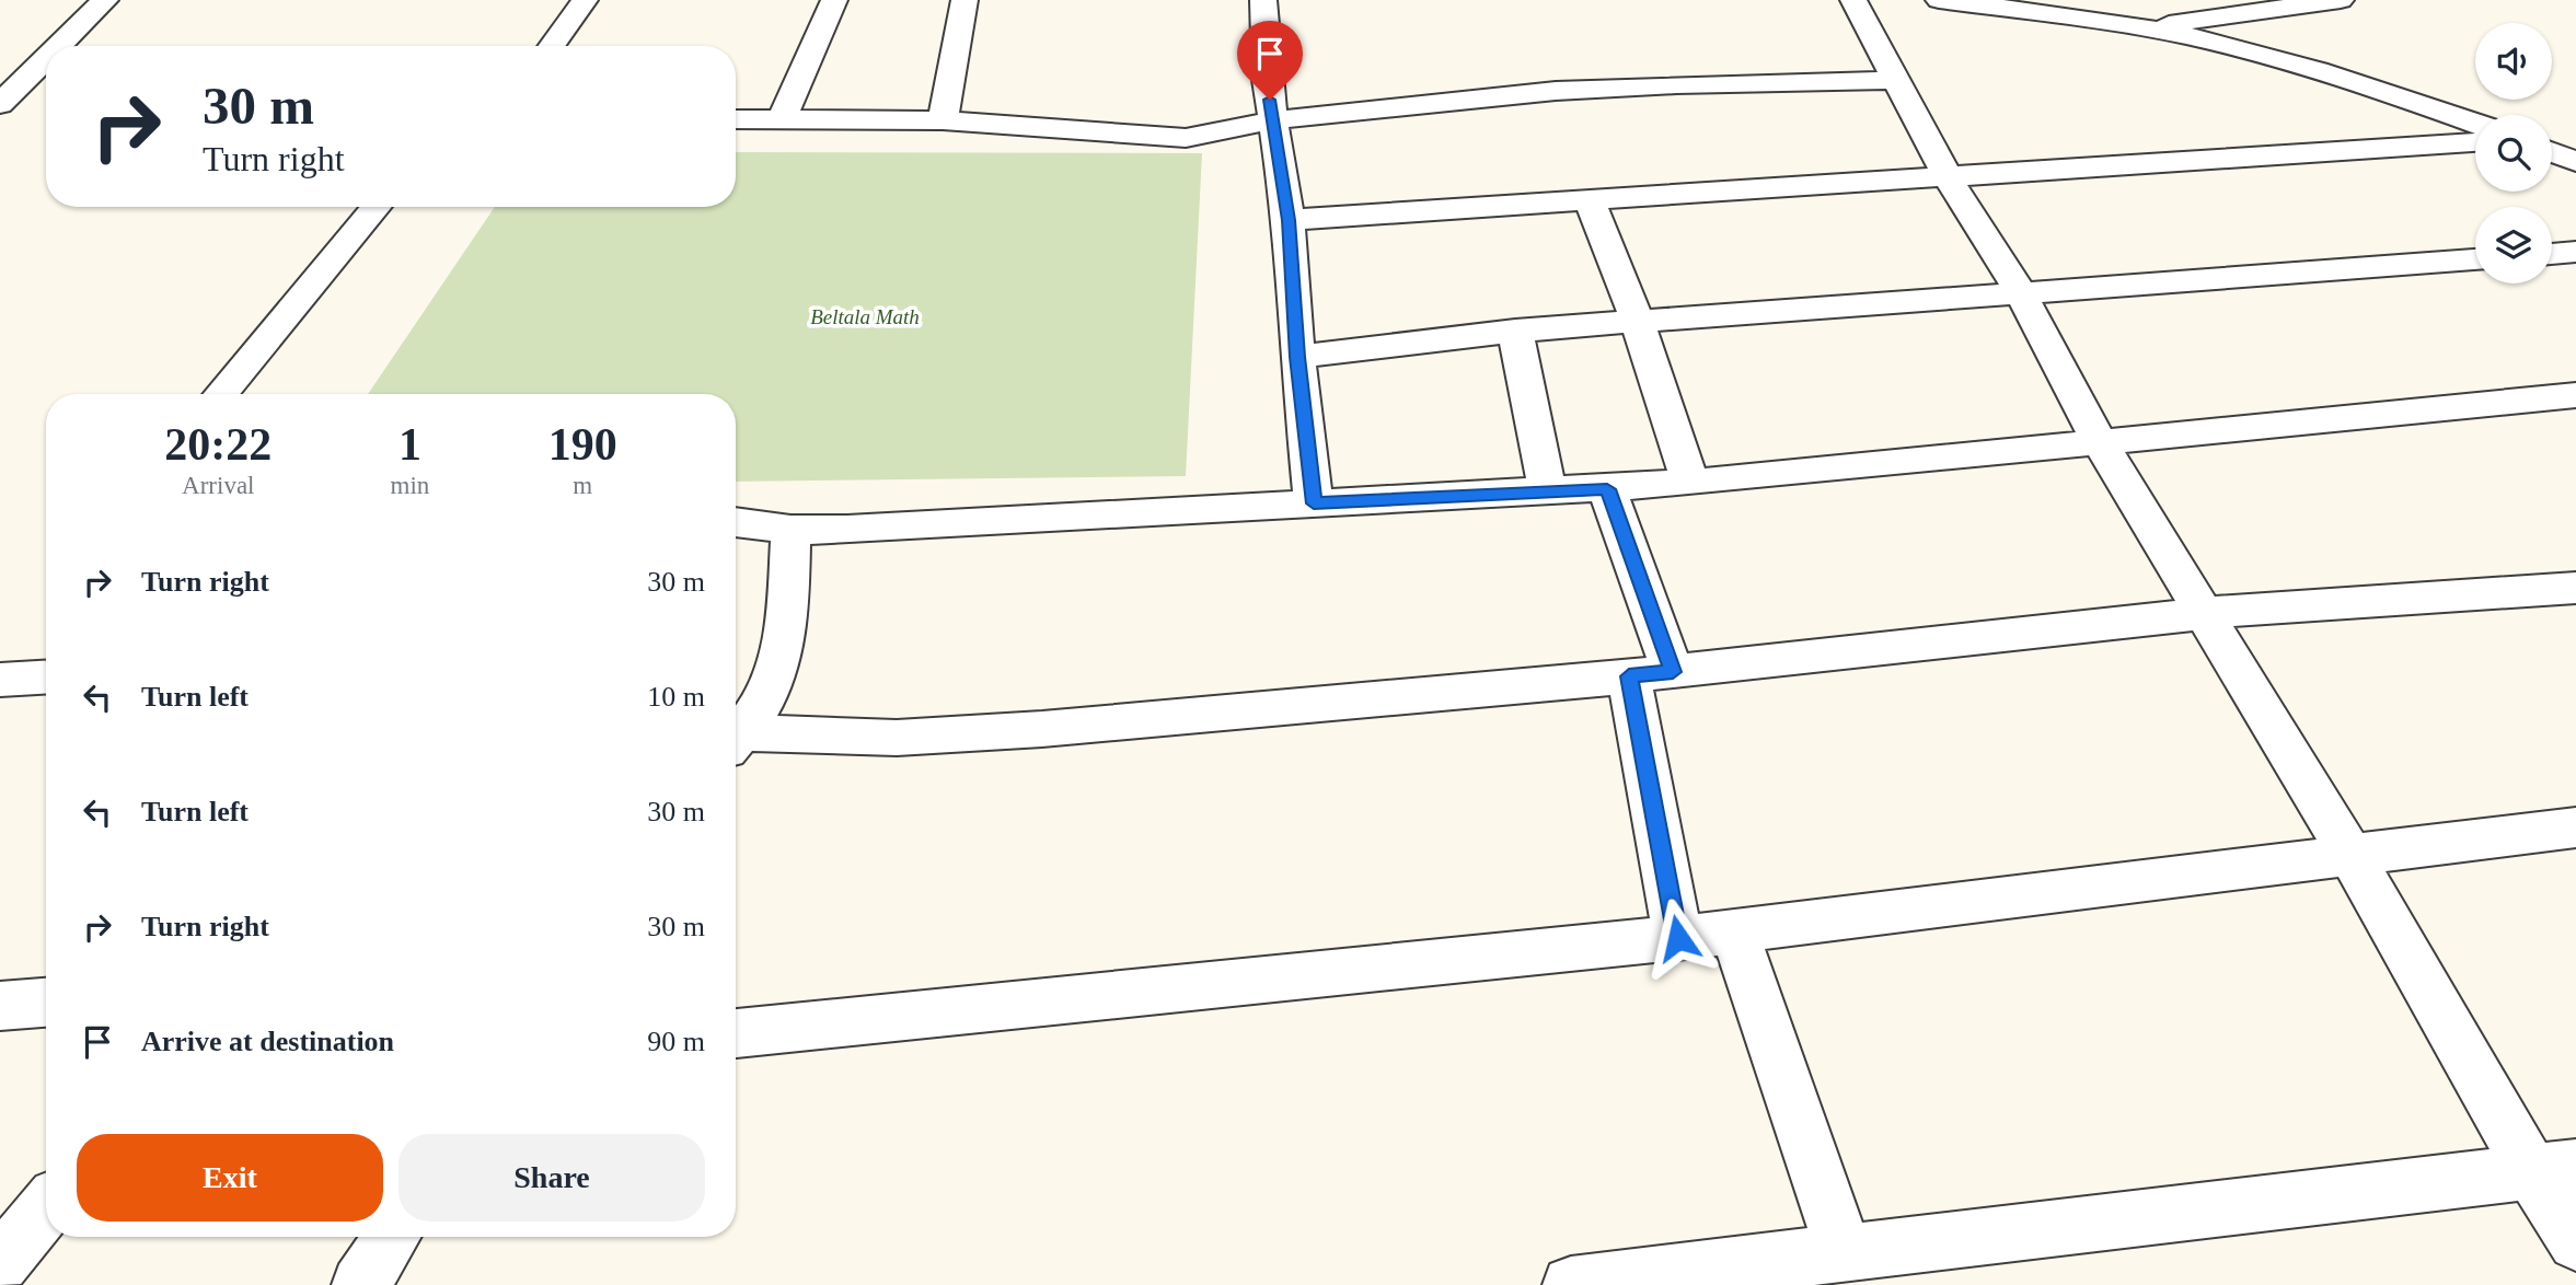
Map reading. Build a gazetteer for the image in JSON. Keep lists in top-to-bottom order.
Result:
{
  "parks": ["Beltala Math"],
  "page": {
    "turn": ["30 m", "Turn right"],
    "eta": [
      "20:22",
      "Arrival",
      "1",
      "min",
      "190",
      "m"
    ],
    "list": [
      {
        "name": "Turn right",
        "value": "30 m"
      },
      {
        "name": "Turn left",
        "value": "10 m"
      },
      {
        "name": "Turn left",
        "value": "30 m"
      },
      {
        "name": "Turn right",
        "value": "30 m"
      },
      {
        "name": "Arrive at destination",
        "value": "90 m"
      }
    ],
    "buttons": ["Exit", "Share"]
  }
}
